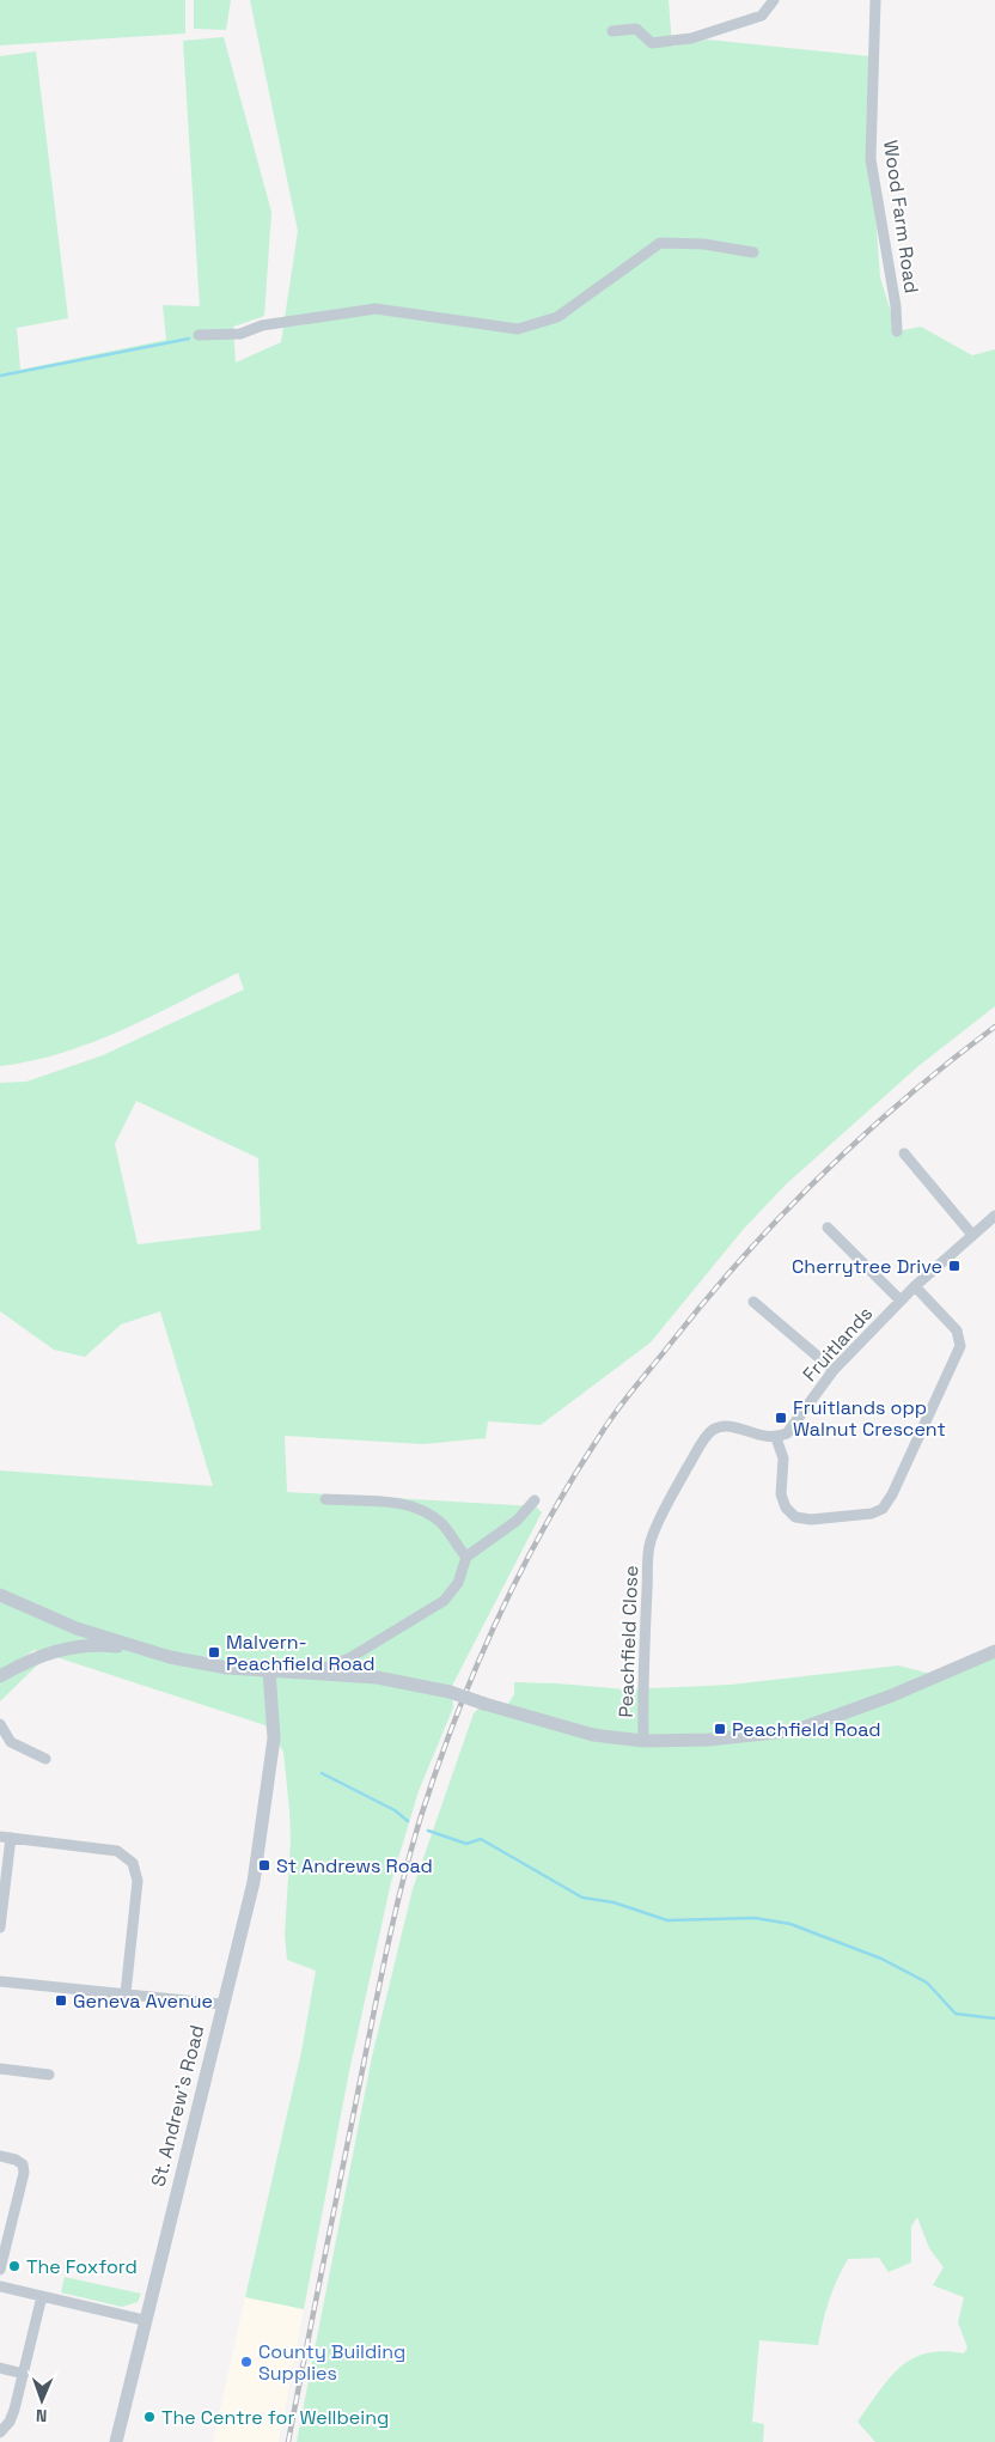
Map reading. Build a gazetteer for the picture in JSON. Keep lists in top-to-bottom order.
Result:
{
  "streets": {
    "street": [
      "Wood Farm Road",
      "Fruitlands",
      "Peachfield Close",
      "St. Andrew's Road"
    ]
  },
  "crossings": [
    ["Fruitlands", "Peachfield Close"]
  ],
  "places": {
    "transit": [
      "Cherrytree Drive",
      "Fruitlands opp Walnut Crescent",
      "Malvern- Peachfield Road",
      "Peachfield Road",
      "St Andrews Road",
      "Geneva Avenue"
    ],
    "other": ["The Foxford", "County Building Supplies", "The Centre for Wellbeing"]
  },
  "north": "bottom"
}
